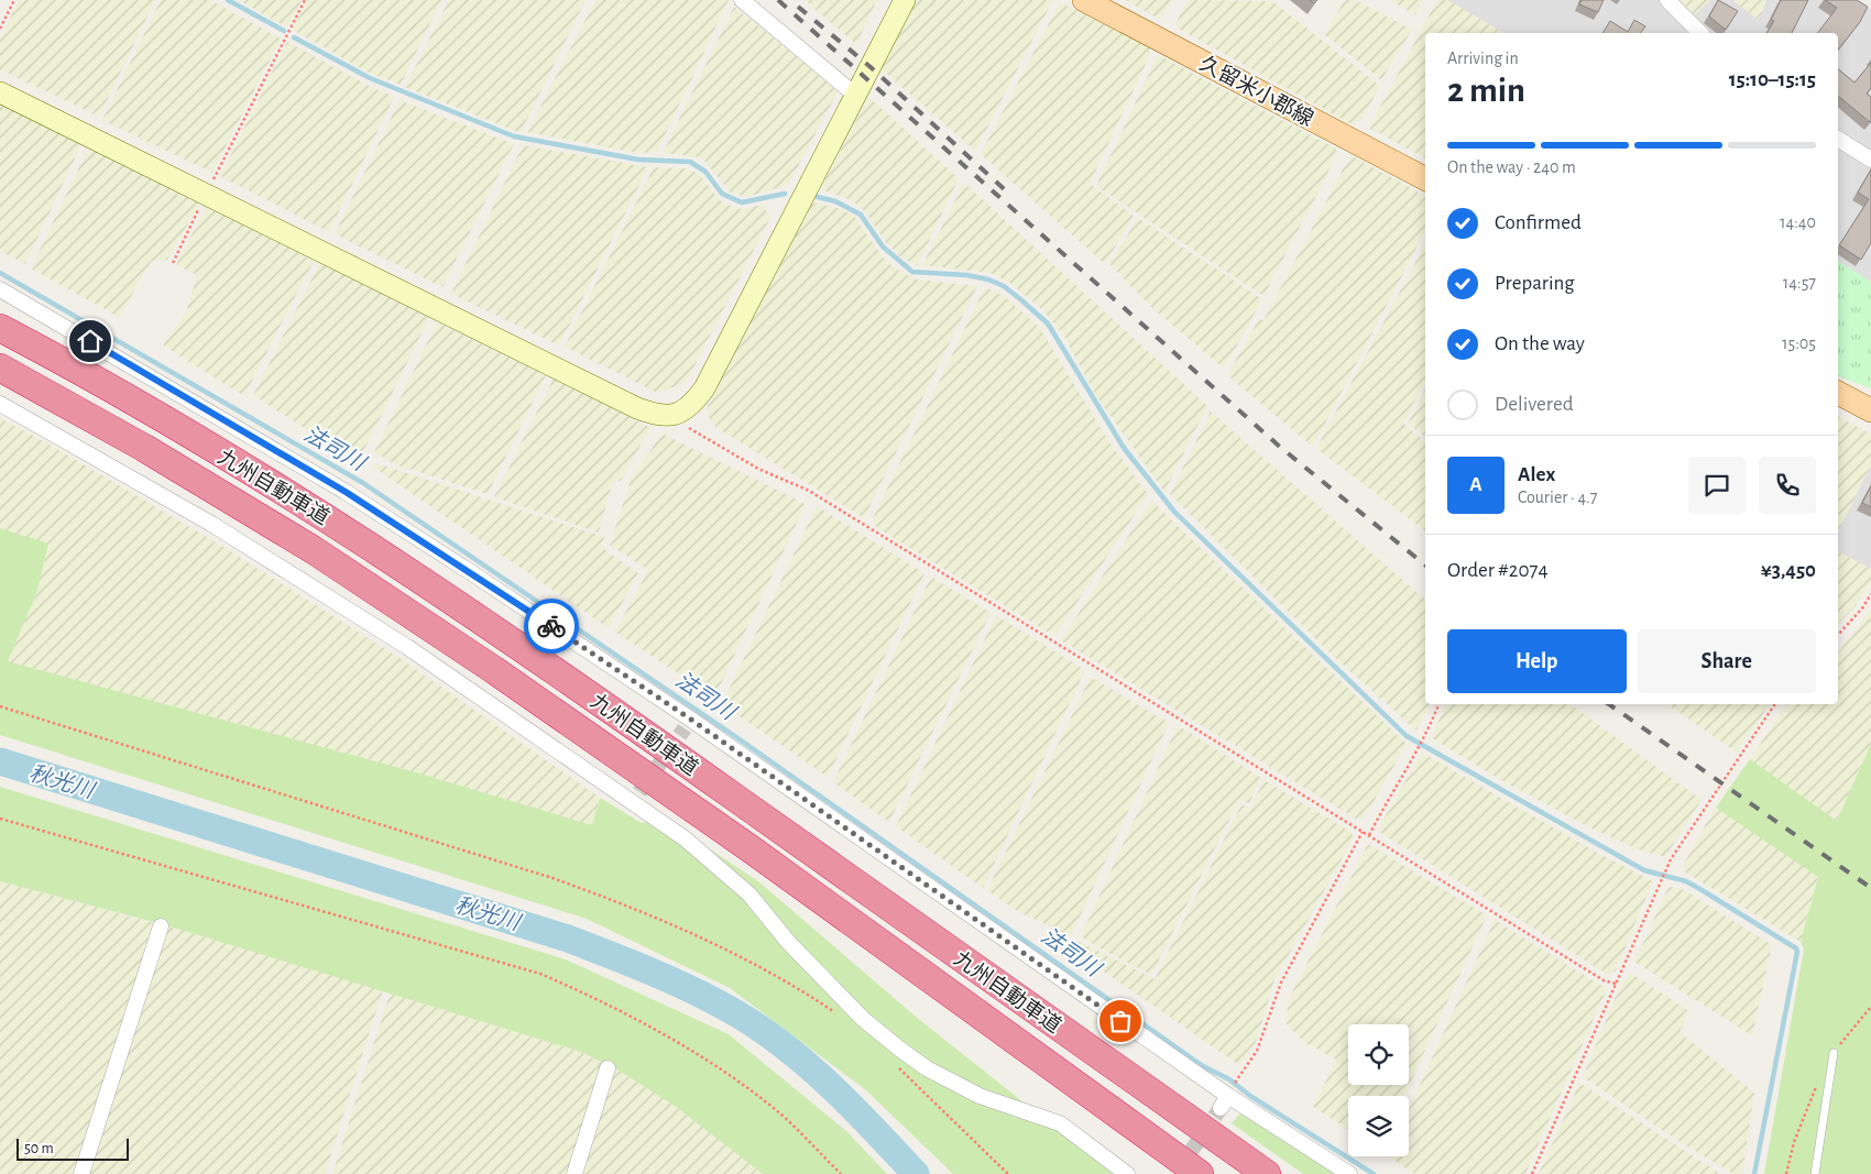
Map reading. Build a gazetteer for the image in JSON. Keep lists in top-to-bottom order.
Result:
{
  "streets": {
    "highway": ["九州自動車道"],
    "main road": ["久留米小郡線"]
  },
  "water": ["法司川", "秋光川"],
  "scale_bar": "50 m",
  "page": {
    "heading": ["2 min", "Arriving in", "15:10–15:15"],
    "panel": [
      "Alex",
      "Courier · 4.7",
      "Order #2074",
      "¥3,450"
    ],
    "bar": "On the way · 240 m",
    "list": [
      ["Confirmed", "14:40"],
      ["Preparing", "14:57"],
      ["On the way", "15:05"],
      "Delivered"
    ],
    "round": "A",
    "buttons": ["Help", "Share"],
    "scale": "50 m"
  }
}
